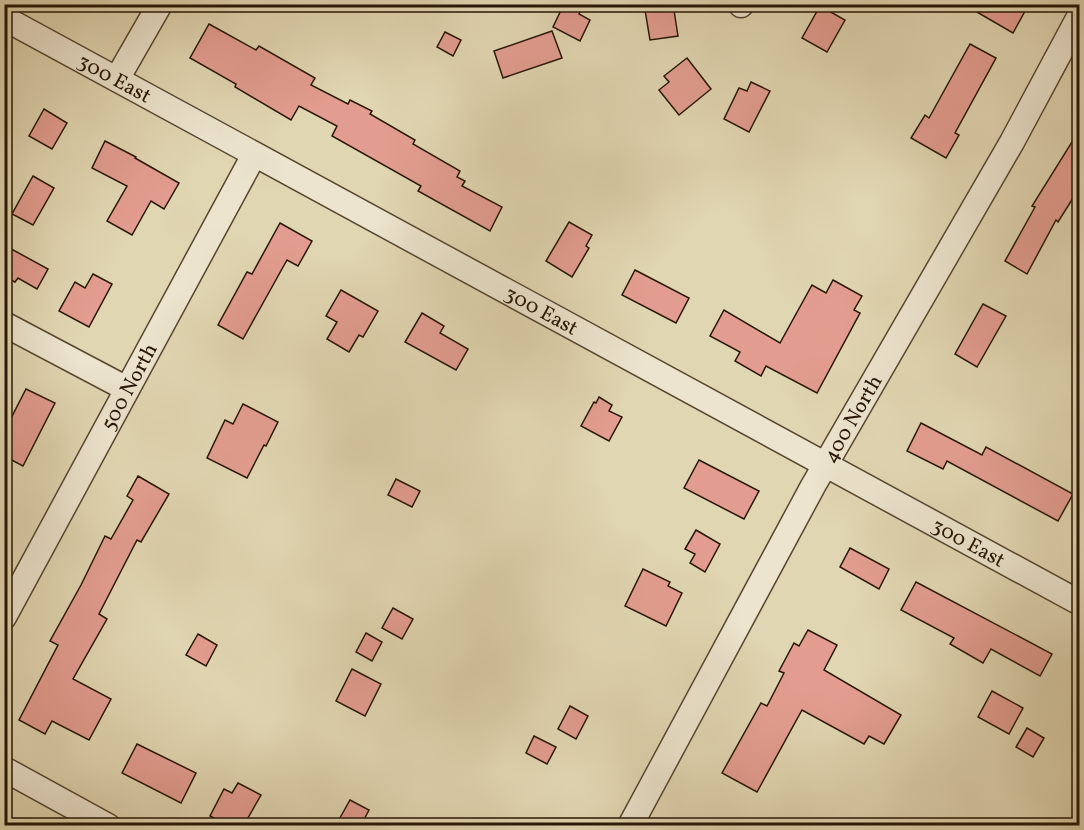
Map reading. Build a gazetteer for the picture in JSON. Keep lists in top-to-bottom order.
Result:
{
  "streets": {
    "street": ["300 East", "500 North", "400 North"]
  },
  "crossings": [
    ["300 East", "500 North"],
    ["300 East", "400 North"]
  ]
}
